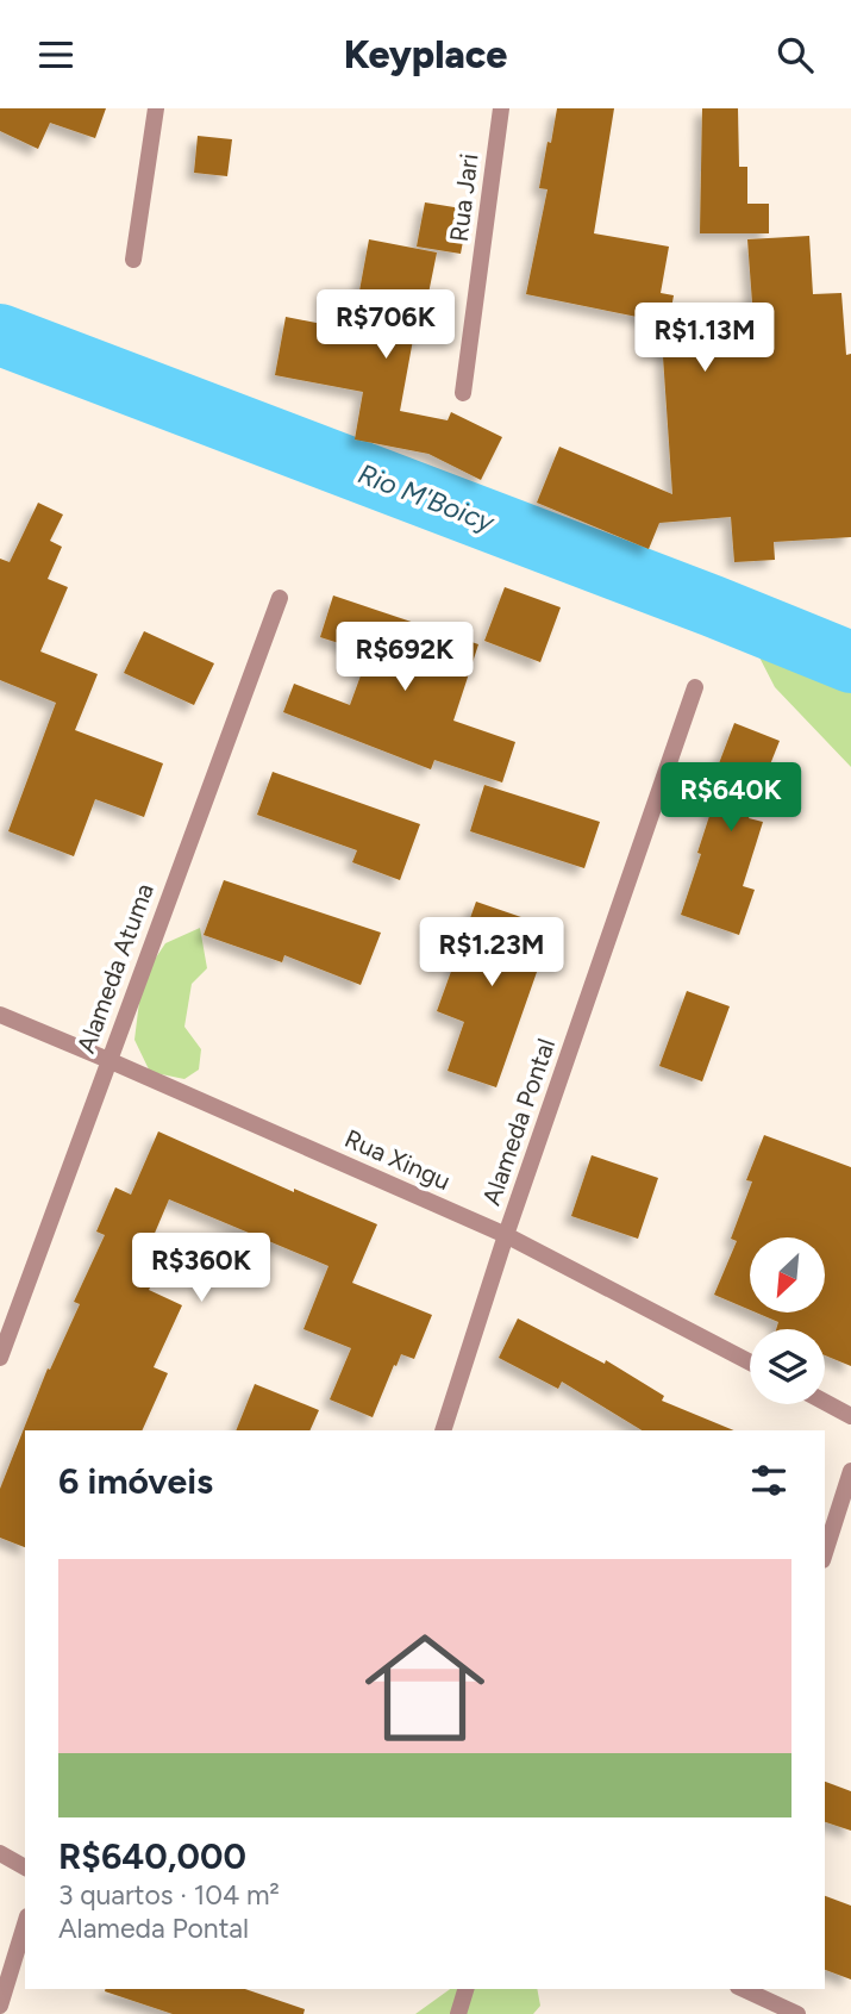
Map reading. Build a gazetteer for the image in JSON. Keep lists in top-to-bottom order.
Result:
{
  "streets": {
    "street": [
      "Rua Jari",
      "Alameda Atuma",
      "Alameda Pontal",
      "Rua Xingu"
    ]
  },
  "crossings": [
    ["Alameda Atuma", "Rua Xingu"],
    ["Alameda Pontal", "Rua Xingu"]
  ],
  "water": ["Rio M'Boicy"],
  "north": "bottom left",
  "page": {
    "header": "Keyplace",
    "price": [
      "R$706K",
      "R$1.13M",
      "R$692K",
      "R$640K",
      "R$1.23M",
      "R$360K"
    ],
    "heading": "6 imóveis",
    "list": [
      {
        "name": "R$640,000",
        "note": "3 quartos · 104 m² · Alameda Pontal"
      }
    ]
  }
}
